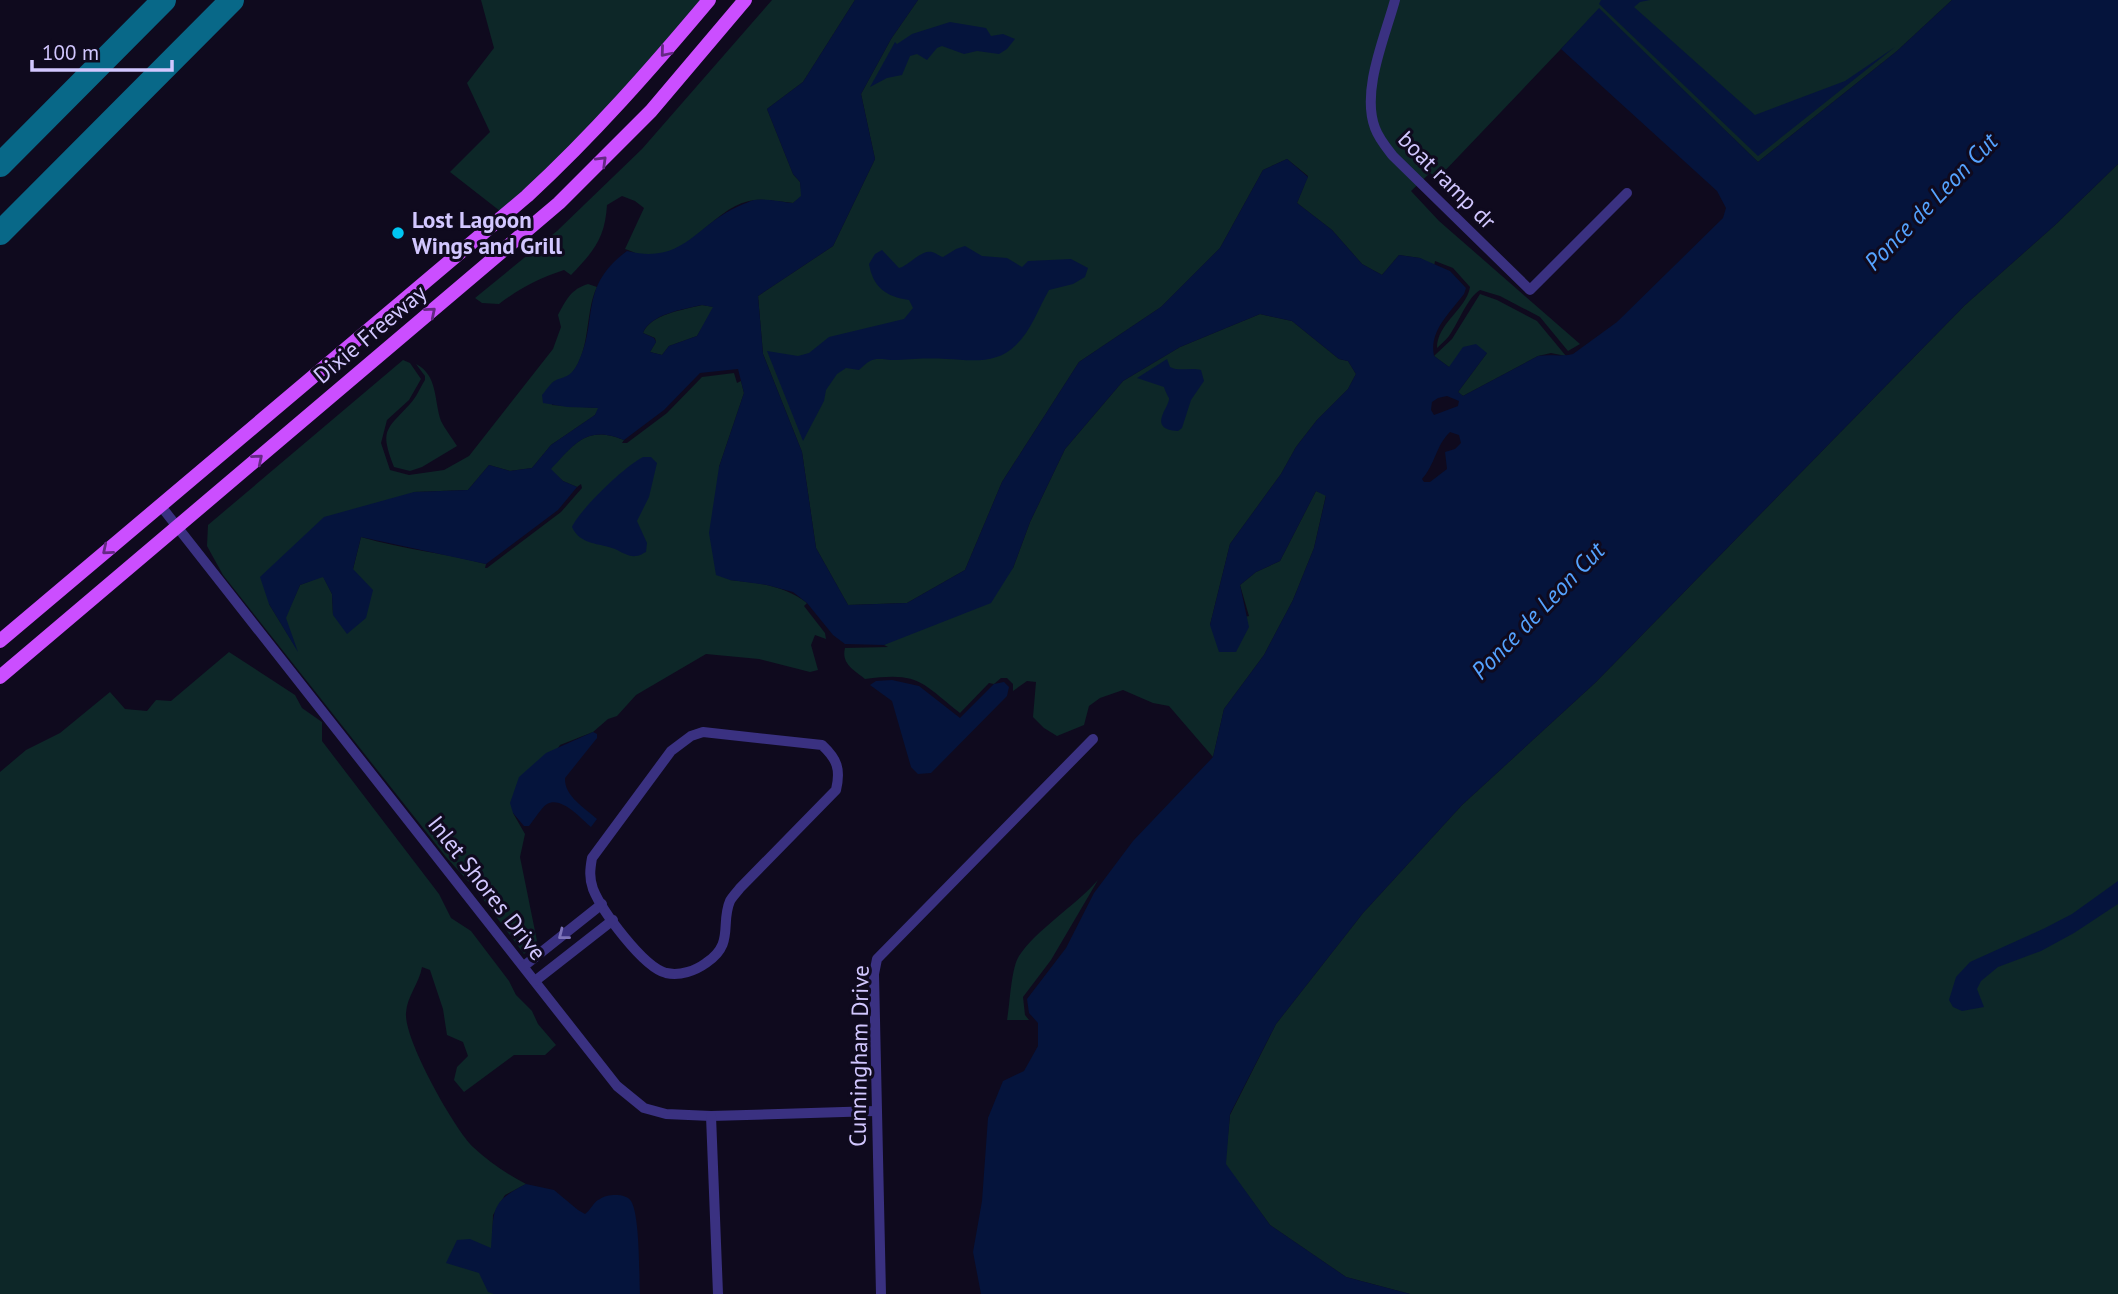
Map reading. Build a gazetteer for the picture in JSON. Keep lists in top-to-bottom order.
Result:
{
  "streets": {
    "main road": ["Dixie Freeway"],
    "street": ["boat ramp dr", "Inlet Shores Drive", "Cunningham Drive"]
  },
  "crossings": [
    ["Dixie Freeway", "Inlet Shores Drive"],
    ["Inlet Shores Drive", "Cunningham Drive"]
  ],
  "water": ["Ponce de Leon Cut"],
  "places": ["Lost Lagoon Wings and Grill"],
  "scale_bar": "100 m"
}
